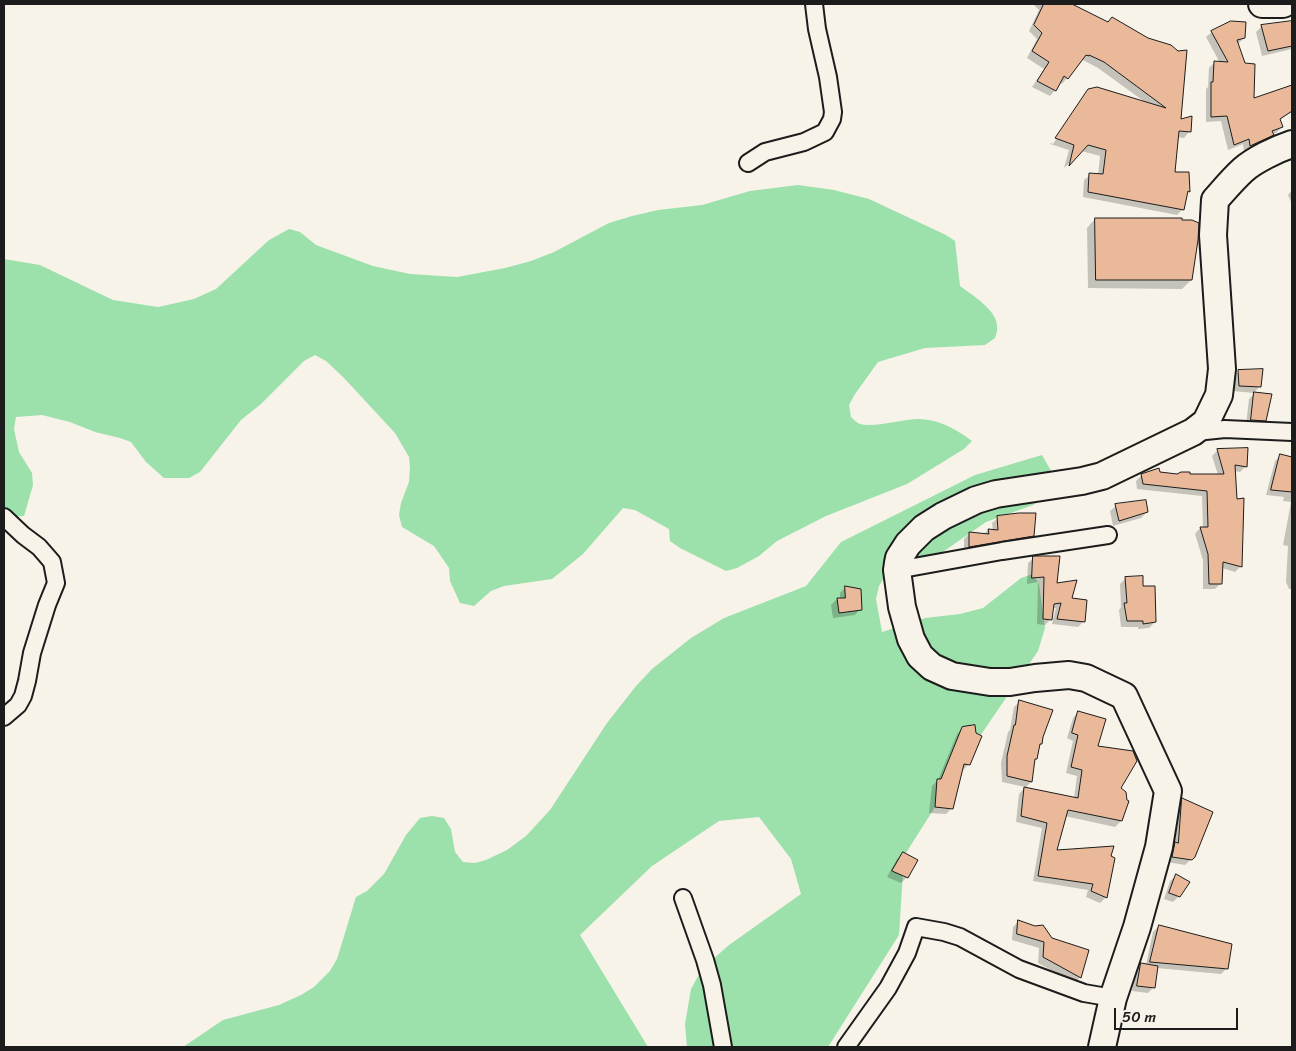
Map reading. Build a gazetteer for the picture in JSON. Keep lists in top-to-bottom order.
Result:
{
  "scale_bar": "50 m"
}
